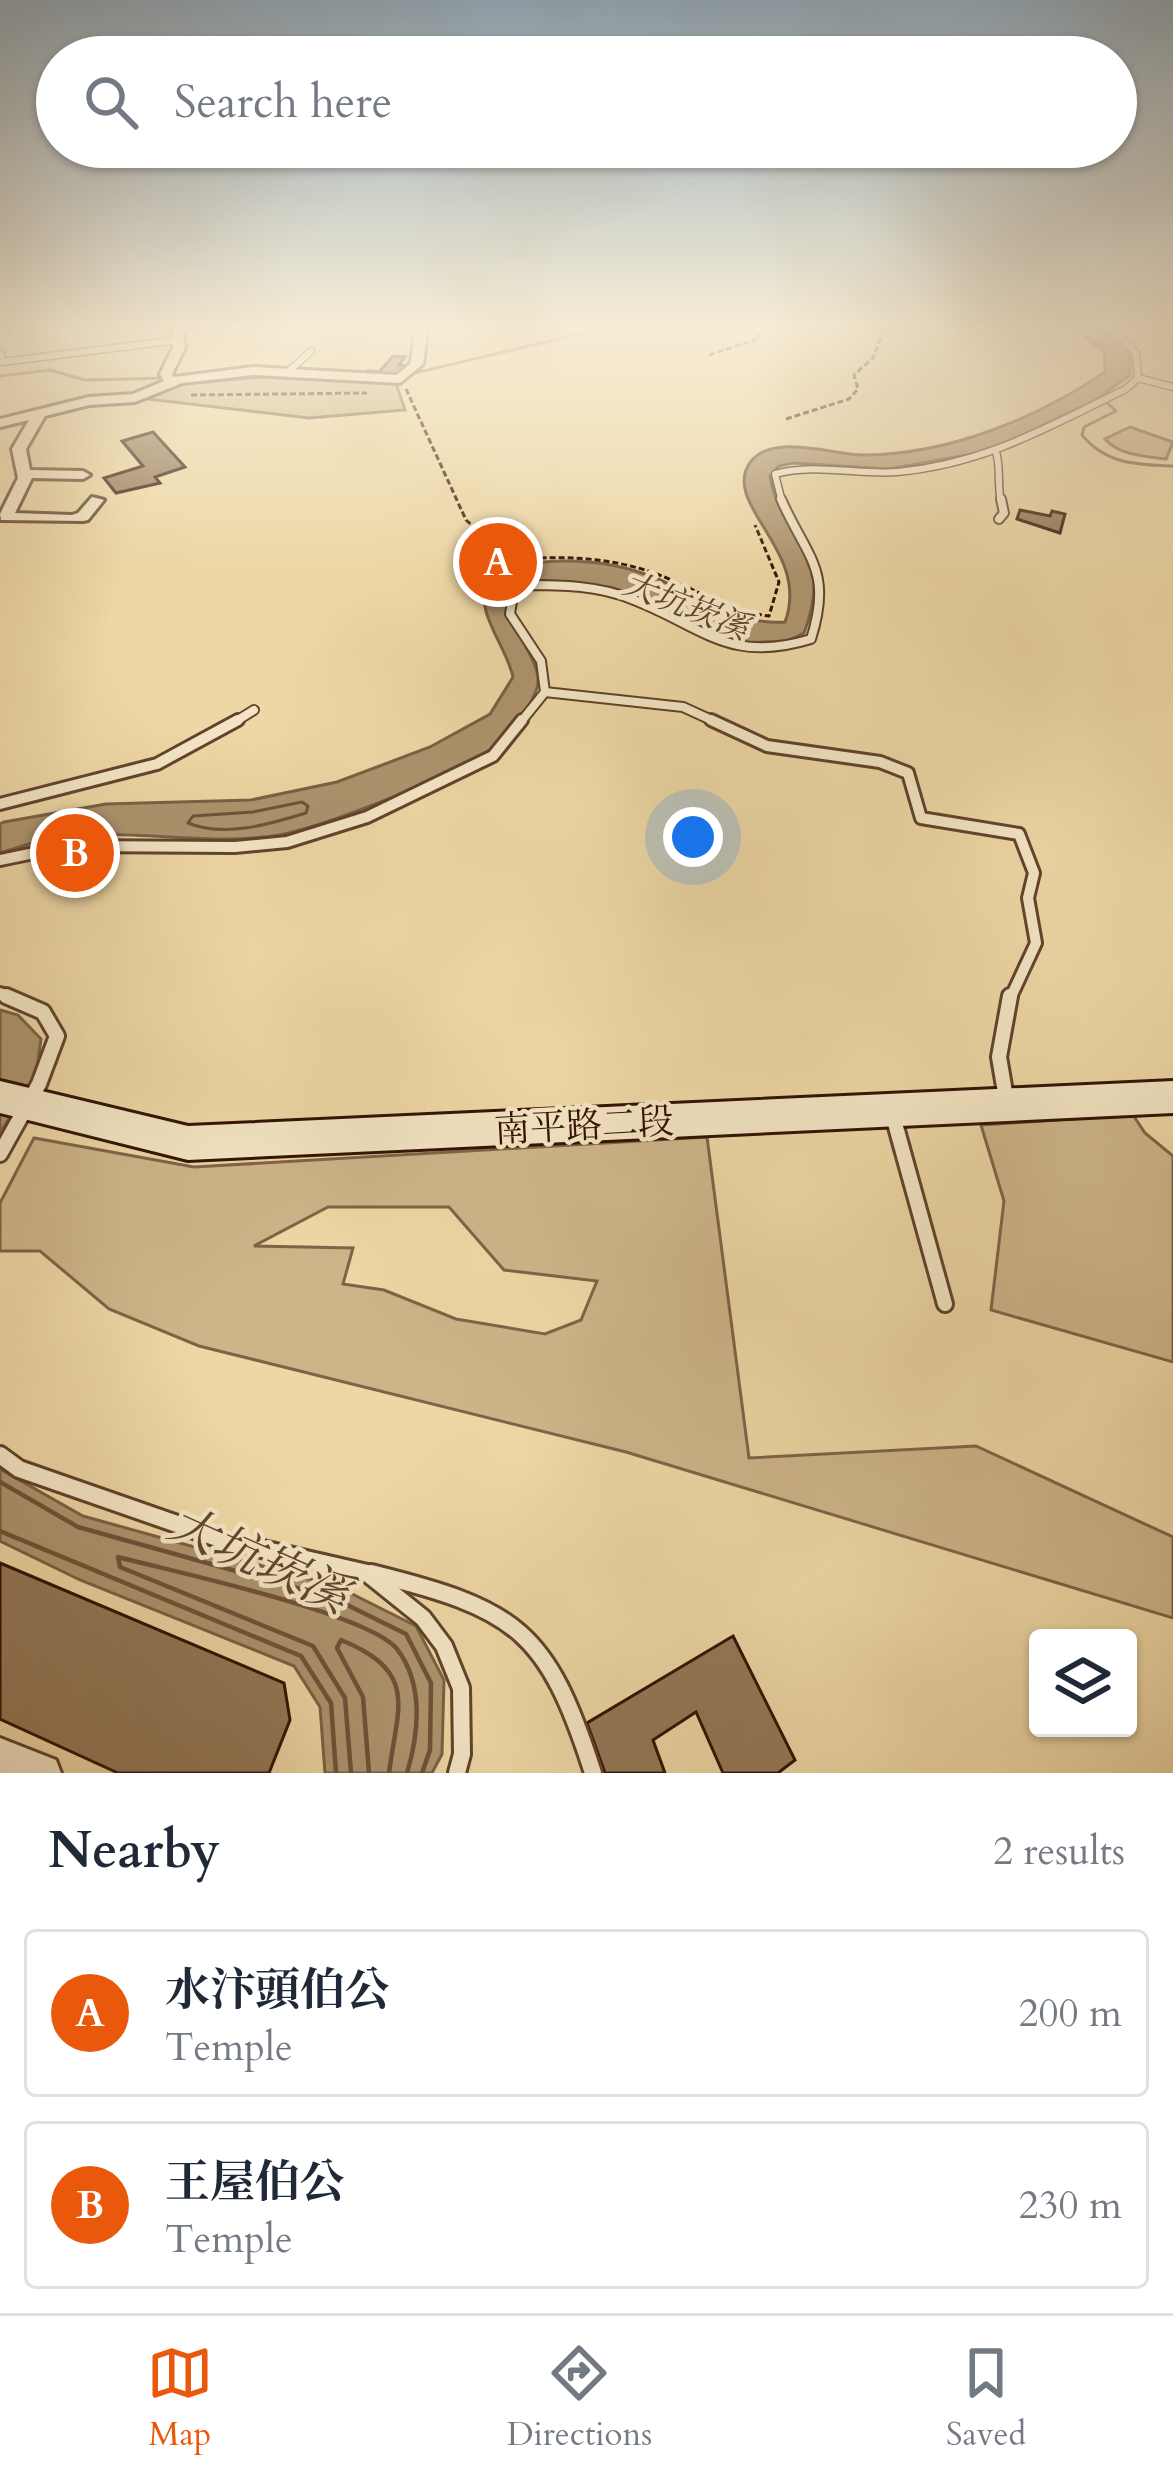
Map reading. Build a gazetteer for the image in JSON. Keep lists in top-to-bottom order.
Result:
{
  "streets": {
    "street": ["南平路二段"]
  },
  "water": ["大坑崁溪"],
  "page": {
    "search": "Search here",
    "pins": ["A", "B"],
    "heading": ["Nearby", "2 results"],
    "list": [
      {
        "mark": "A",
        "name": "水汴頭伯公",
        "note": "Temple",
        "value": "200 m"
      },
      {
        "mark": "B",
        "name": "王屋伯公",
        "note": "Temple",
        "value": "230 m"
      }
    ],
    "nav": ["Map", "Directions", "Saved"]
  }
}
